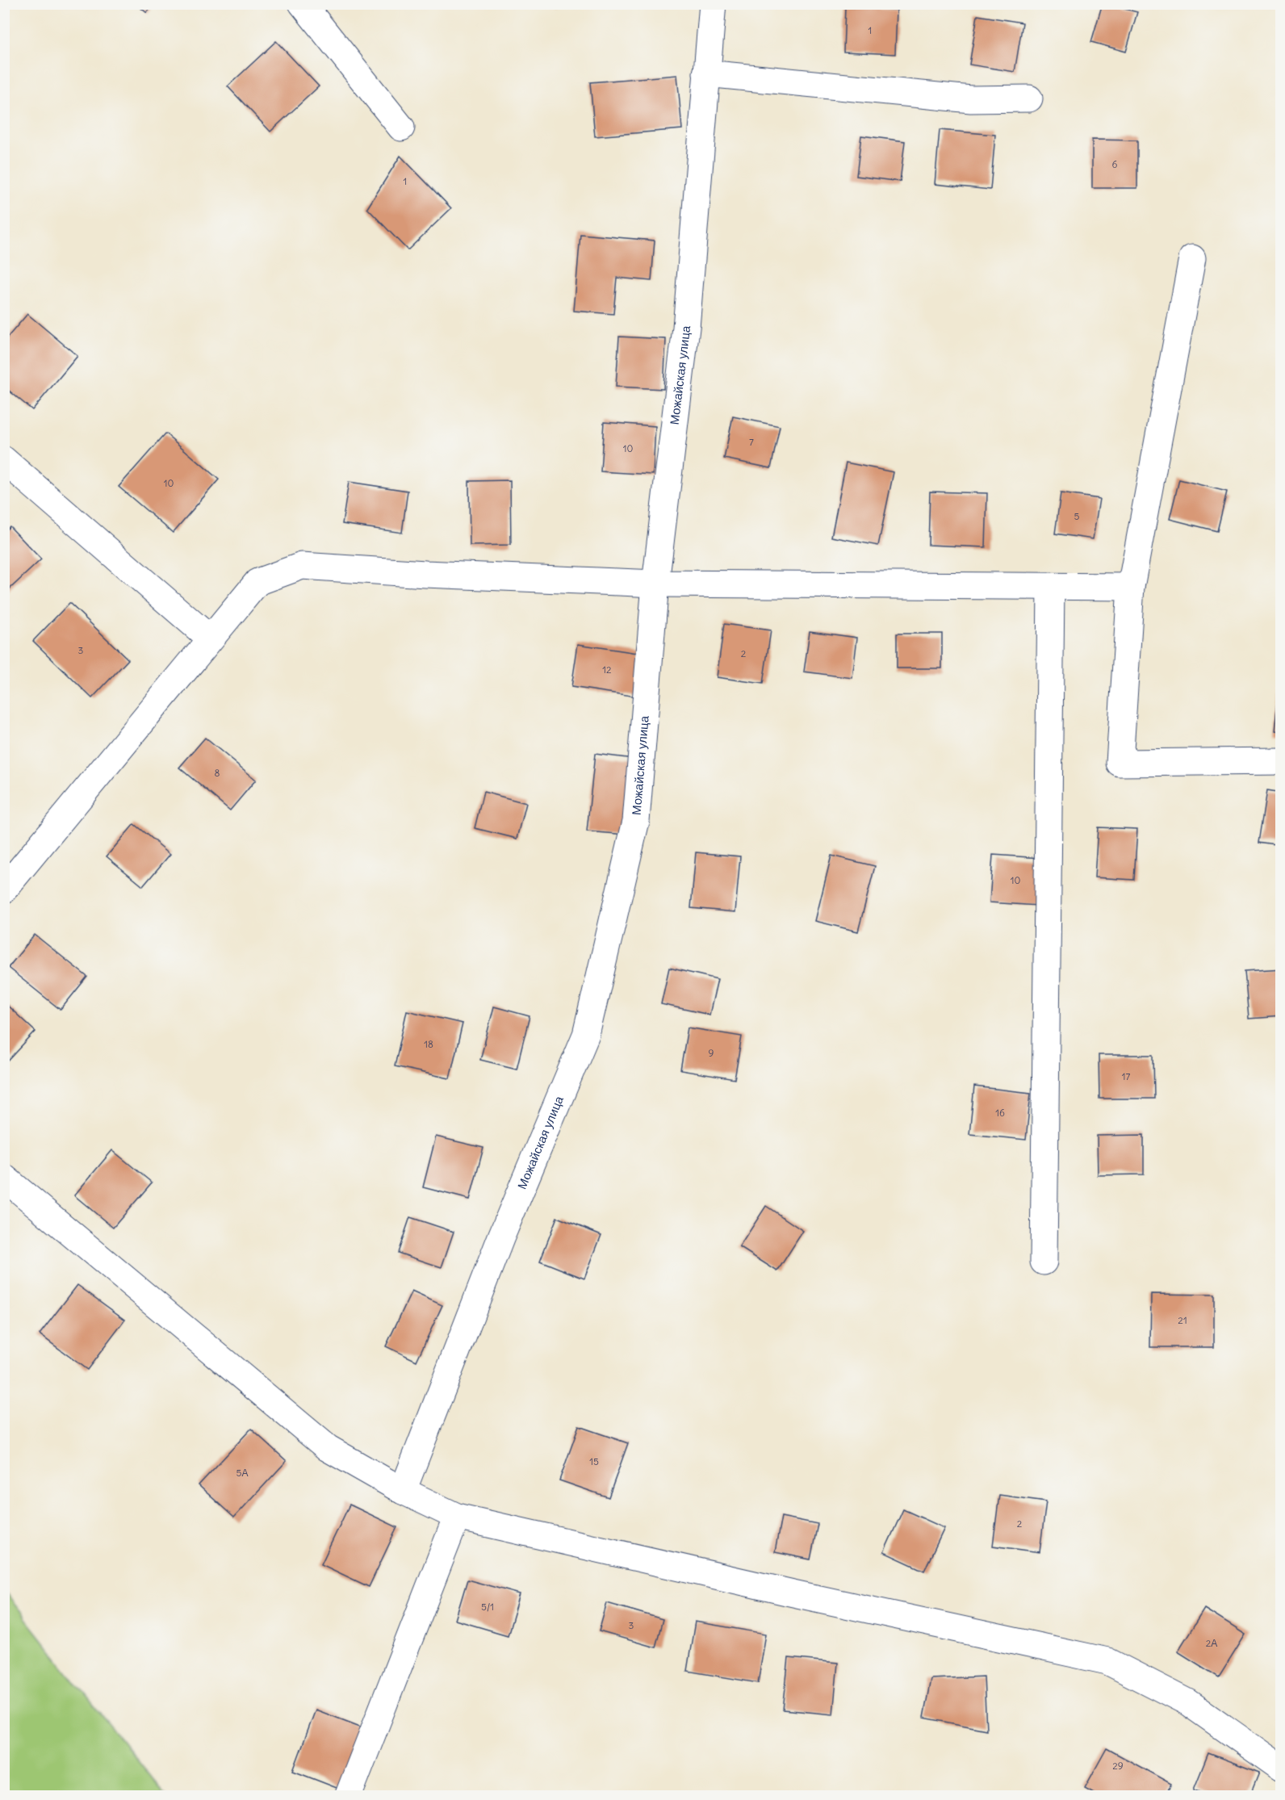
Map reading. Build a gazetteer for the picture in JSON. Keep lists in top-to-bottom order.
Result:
{
  "streets": {
    "street": ["Можайская улица"]
  },
  "house_numbers": [
    "1",
    "6",
    "1",
    "7",
    "10",
    "10",
    "5",
    "3",
    "2",
    "12",
    "8",
    "10",
    "18",
    "9",
    "17",
    "16",
    "21",
    "15",
    "5А",
    "2",
    "5/1",
    "3",
    "2А",
    "29"
  ]
}
